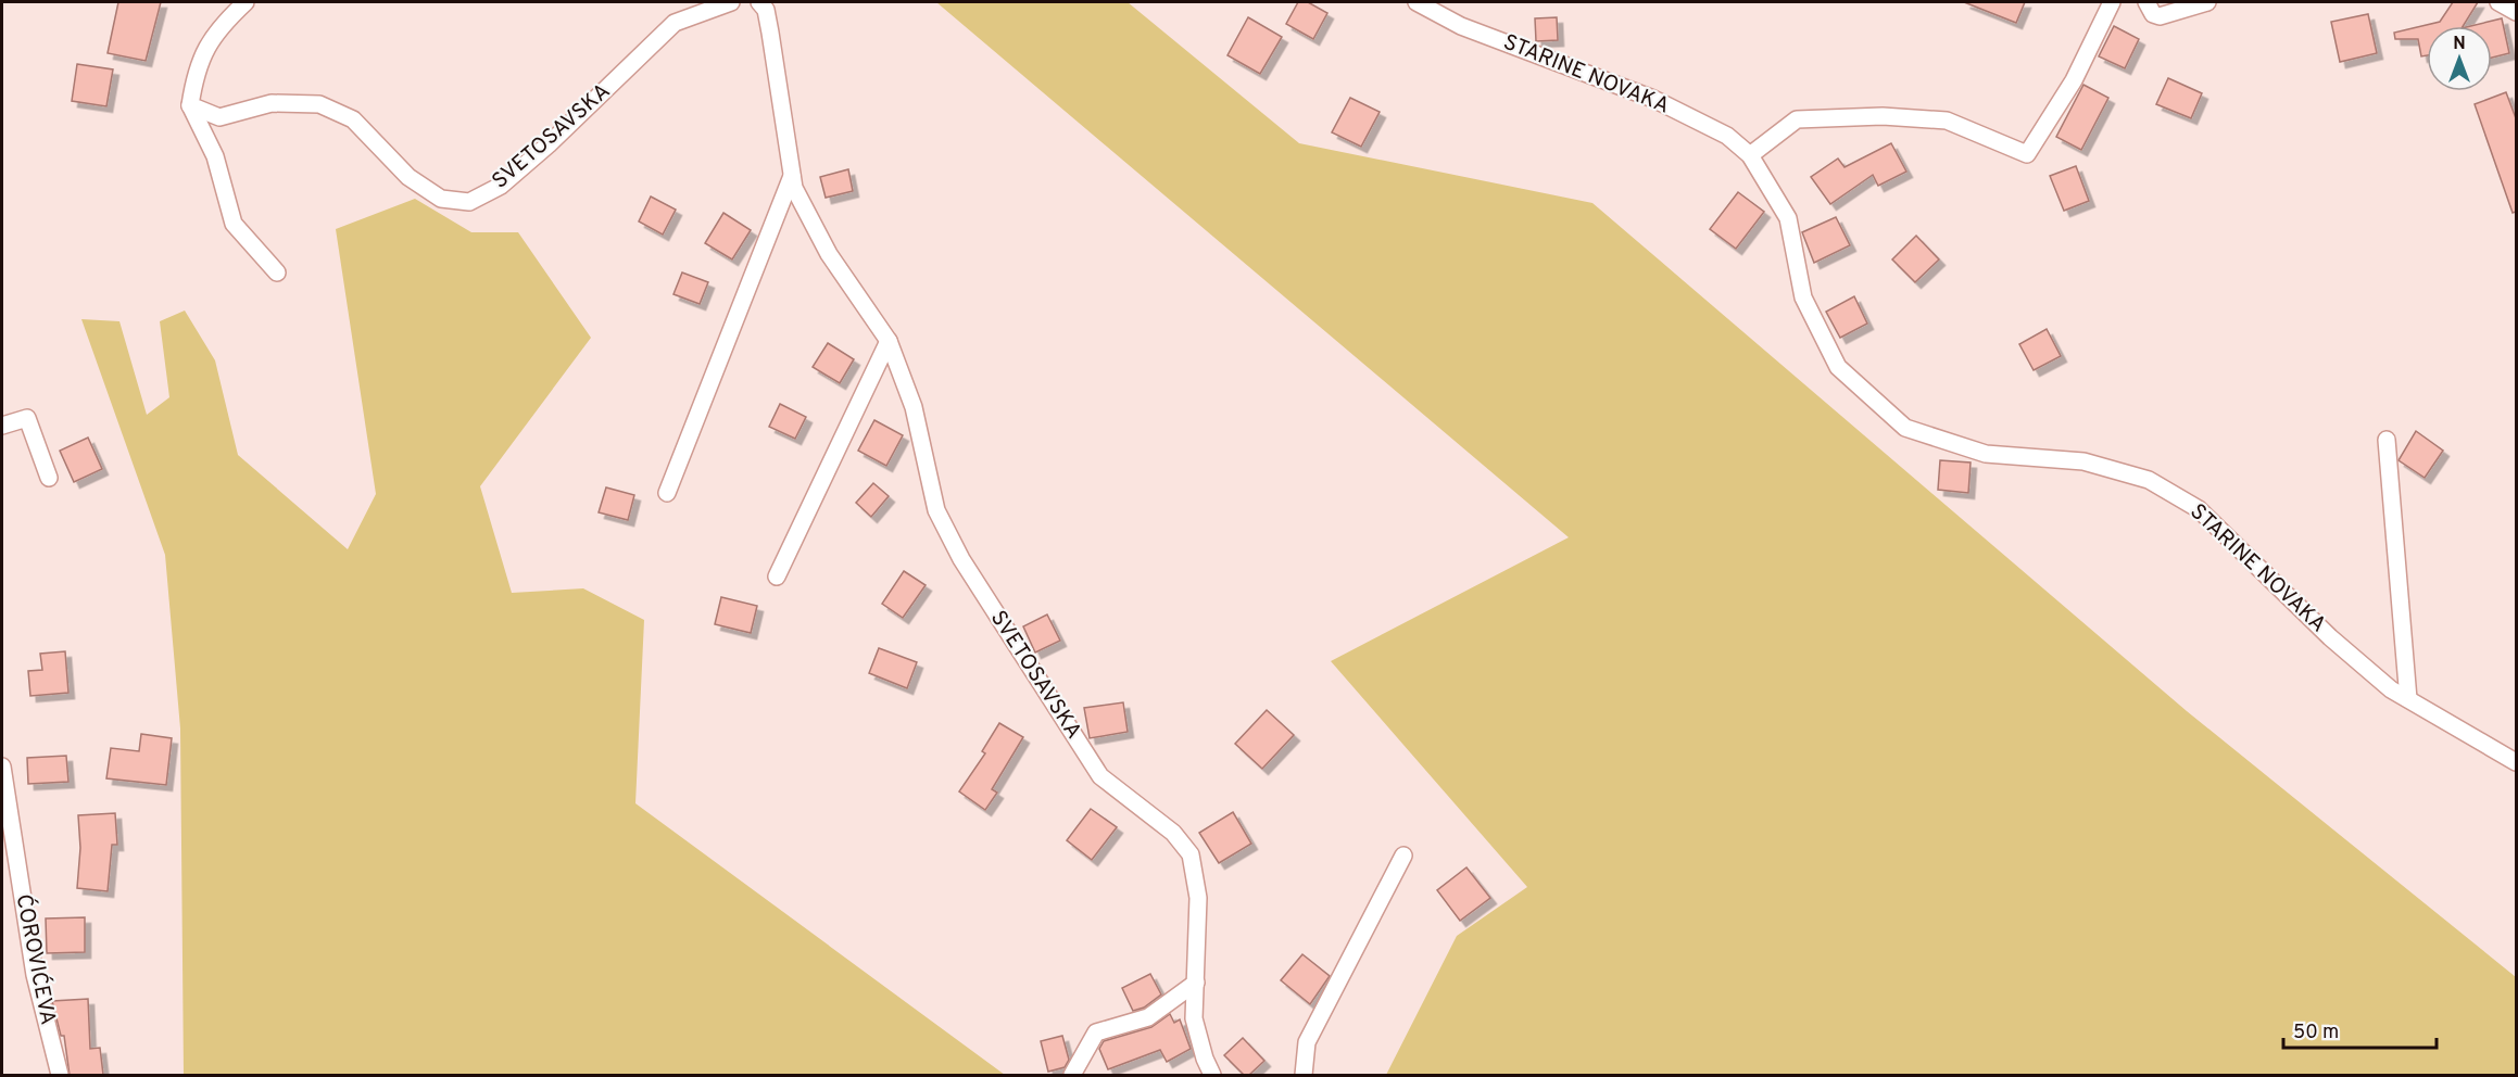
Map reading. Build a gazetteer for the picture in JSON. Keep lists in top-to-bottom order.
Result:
{
  "streets": {
    "street": ["STARINE NOVAKA", "SVETOSAVSKA", "ĆOROVIĆEVA"]
  },
  "scale_bar": "50 m",
  "north": "top"
}
